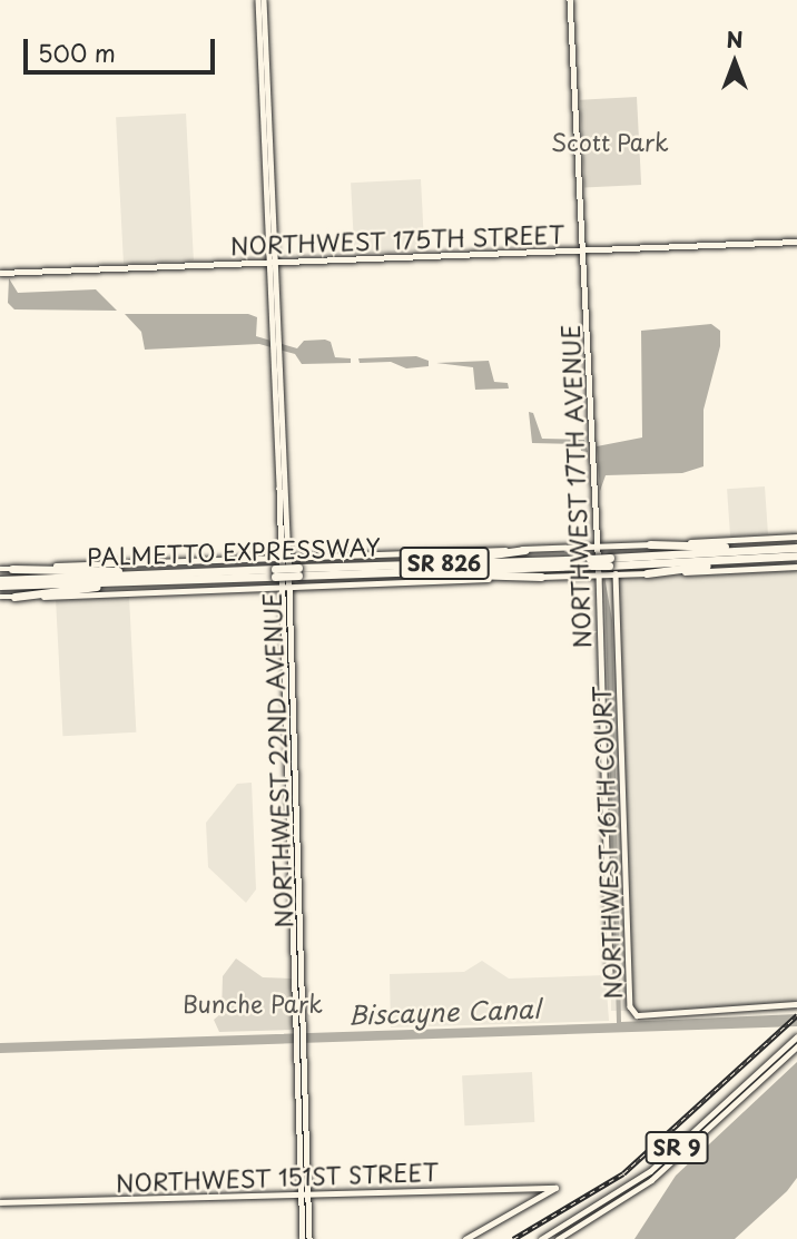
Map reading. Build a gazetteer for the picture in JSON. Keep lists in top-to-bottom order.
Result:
{
  "streets": {
    "highway": ["PALMETTO EXPRESSWAY", "SR 826"],
    "main road": ["SR 9"],
    "street": [
      "NORTHWEST 175TH STREET",
      "NORTHWEST 17TH AVENUE",
      "NORTHWEST 22ND AVENUE",
      "NORTHWEST 16TH COURT",
      "NORTHWEST 151ST STREET"
    ]
  },
  "crossings": [
    ["NORTHWEST 175TH STREET", "NORTHWEST 17TH AVENUE"],
    ["NORTHWEST 175TH STREET", "NORTHWEST 22ND AVENUE"],
    ["NORTHWEST 22ND AVENUE", "NORTHWEST 151ST STREET"]
  ],
  "water": ["Biscayne Canal"],
  "parks": ["Scott Park", "Bunche Park"],
  "scale_bar": "500 m",
  "north": "top"
}
